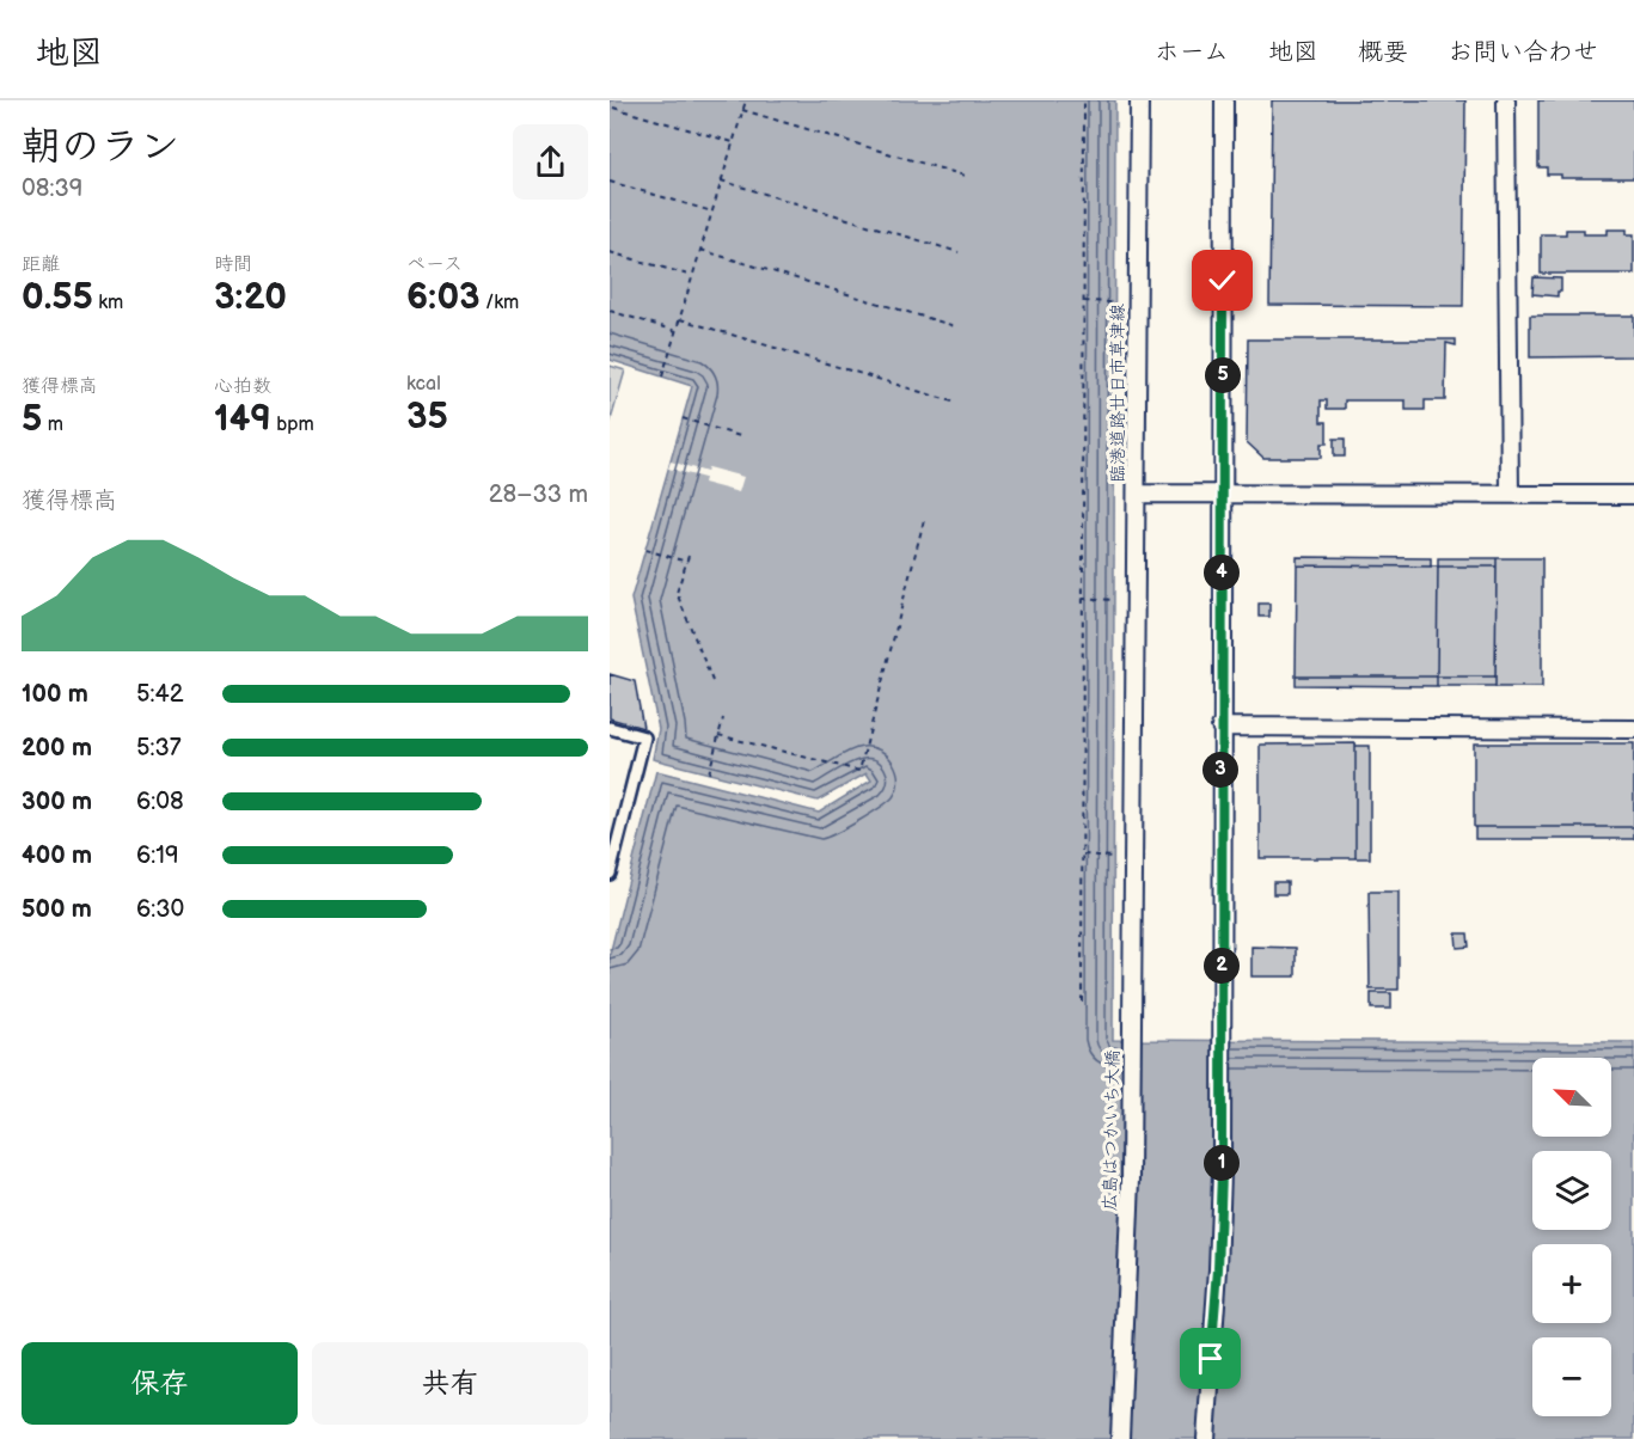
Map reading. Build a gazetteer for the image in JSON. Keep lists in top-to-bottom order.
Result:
{
  "streets": {
    "street": ["臨港道路廿日市草津線", "広島はつかいち大橋"]
  },
  "crossings": [
    ["臨港道路廿日市草津線", "広島はつかいち大橋"]
  ],
  "north": "top left",
  "page": {
    "header": "地図",
    "nav": [
      "ホーム",
      "地図",
      "概要",
      "お問い合わせ"
    ],
    "heading": ["朝のラン", "08:39"],
    "stats": [
      ["距離", "0.55 km"],
      ["時間", "3:20"],
      ["ペース", "6:03 /km"],
      ["獲得標高", "5 m"],
      ["心拍数", "149 bpm"],
      ["kcal", "35"]
    ],
    "pins": [
      "5",
      "4",
      "3",
      "2",
      "1"
    ],
    "chart": ["獲得標高", "28–33 m"],
    "list": [
      {
        "name": "100 m",
        "note": "5:42"
      },
      {
        "name": "200 m",
        "note": "5:37"
      },
      {
        "name": "300 m",
        "note": "6:08"
      },
      {
        "name": "400 m",
        "note": "6:19"
      },
      {
        "name": "500 m",
        "note": "6:30"
      }
    ],
    "map_buttons": ["+", "−"],
    "buttons": ["保存", "共有"]
  }
}
